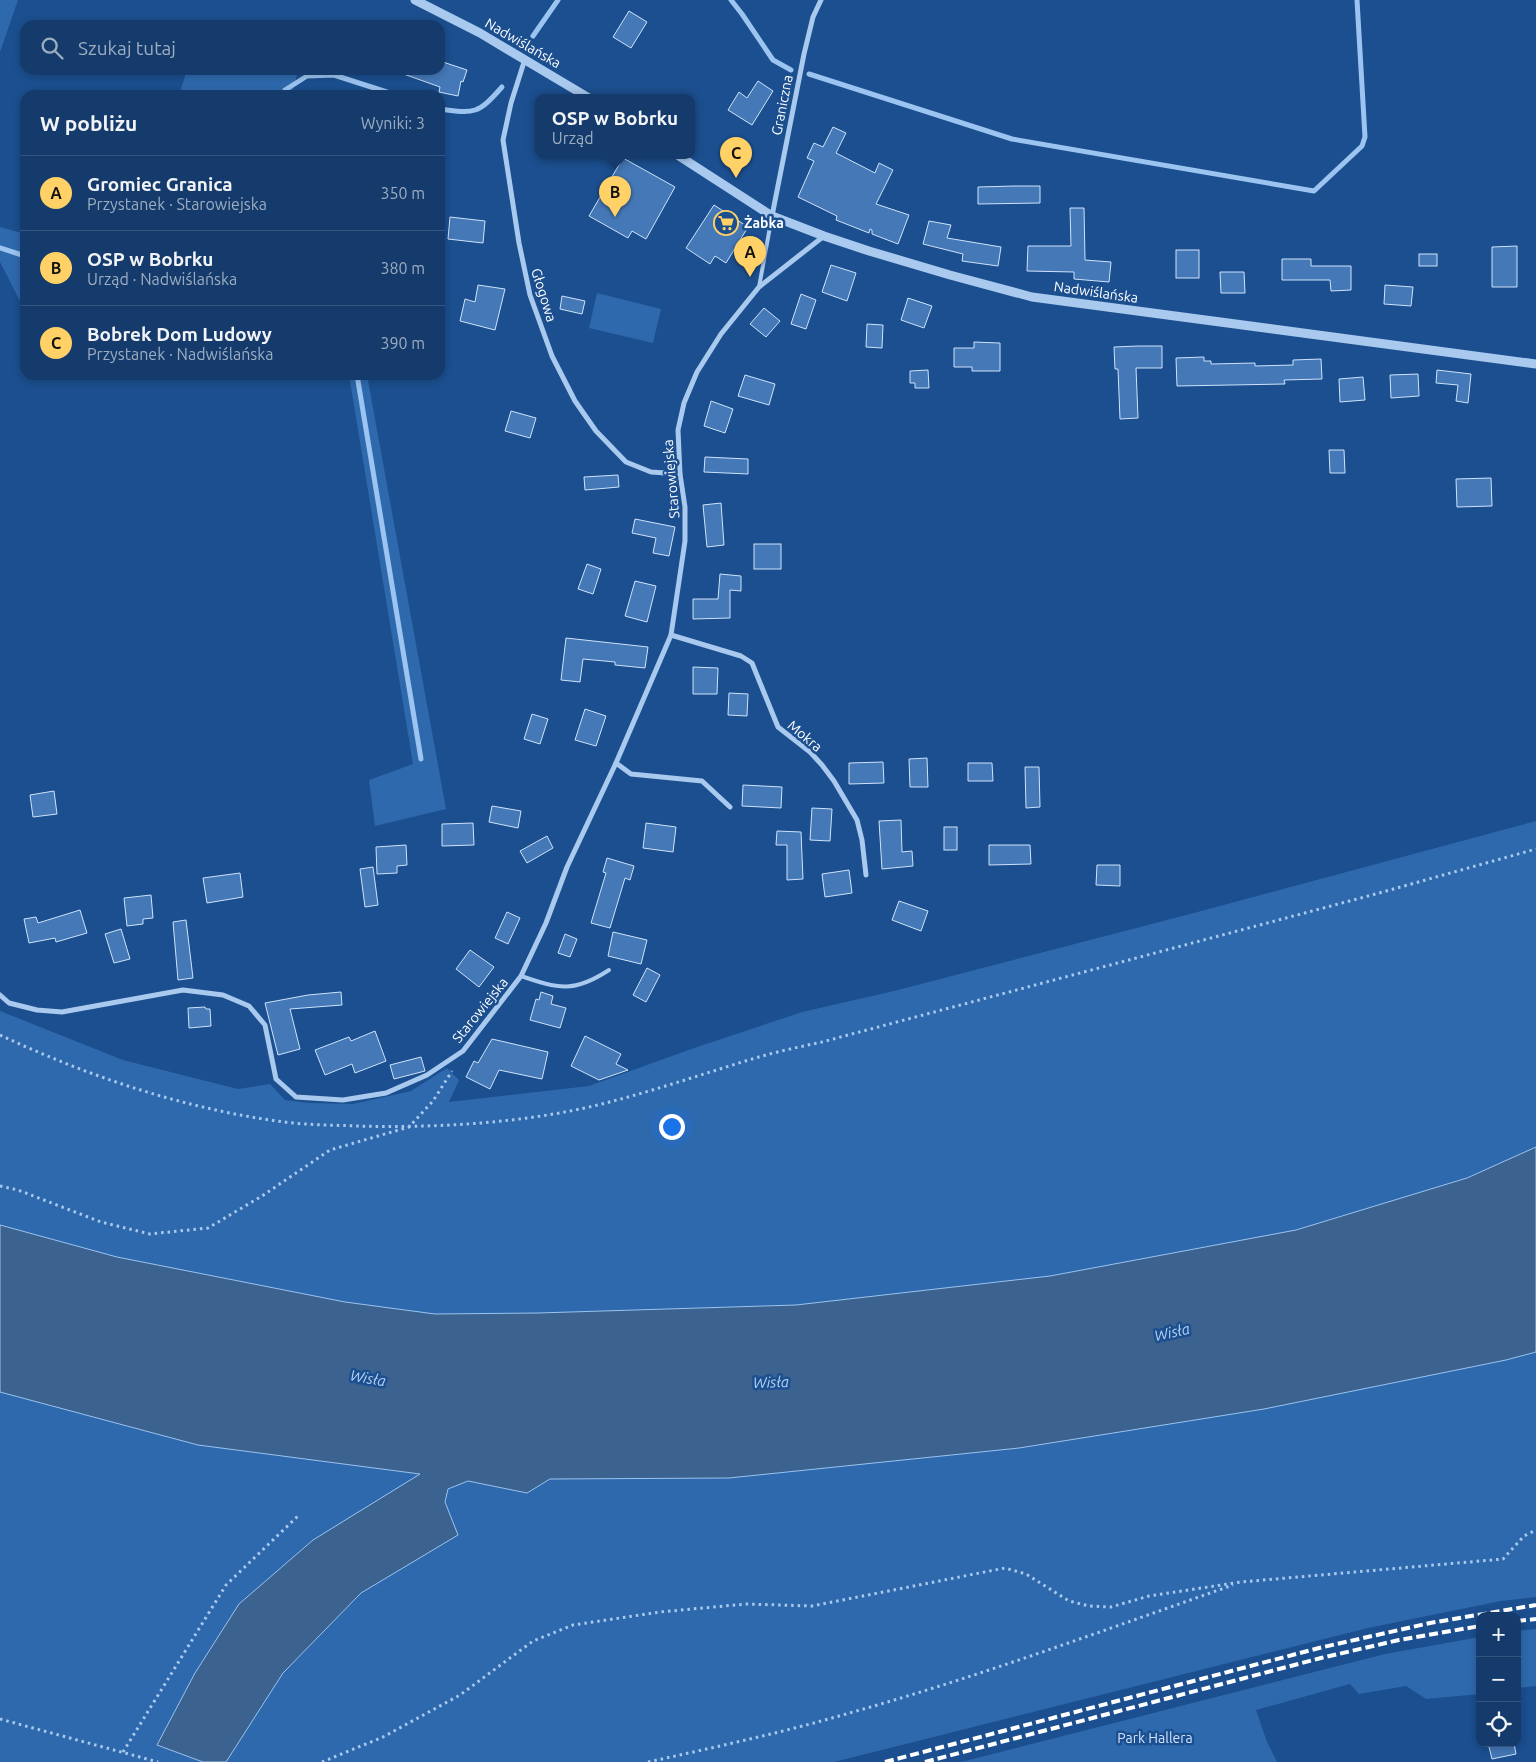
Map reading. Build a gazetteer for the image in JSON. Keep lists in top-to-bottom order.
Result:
{
  "streets": {
    "street": [
      "Nadwiślańska",
      "Graniczna",
      "Głogowa",
      "Starowiejska",
      "Mokra"
    ]
  },
  "crossings": [
    ["Nadwiślańska", "Graniczna"],
    ["Nadwiślańska", "Głogowa"],
    ["Nadwiślańska", "Starowiejska"],
    ["Głogowa", "Starowiejska"],
    ["Starowiejska", "Mokra"]
  ],
  "water": ["Wisła"],
  "parks": ["Park Hallera"],
  "places": {
    "supermarket": ["Żabka"]
  },
  "page": {
    "search": "Szukaj tutaj",
    "heading": ["W pobliżu", "Wyniki: 3"],
    "popup": ["OSP w Bobrku", "Urząd"],
    "pins": ["C", "B", "A"],
    "list": [
      {
        "mark": "A",
        "name": "Gromiec Granica",
        "note": "Przystanek · Starowiejska",
        "value": "350 m"
      },
      {
        "mark": "B",
        "name": "OSP w Bobrku",
        "note": "Urząd · Nadwiślańska",
        "value": "380 m"
      },
      {
        "mark": "C",
        "name": "Bobrek Dom Ludowy",
        "note": "Przystanek · Nadwiślańska",
        "value": "390 m"
      }
    ],
    "map_buttons": ["+", "−"]
  }
}
